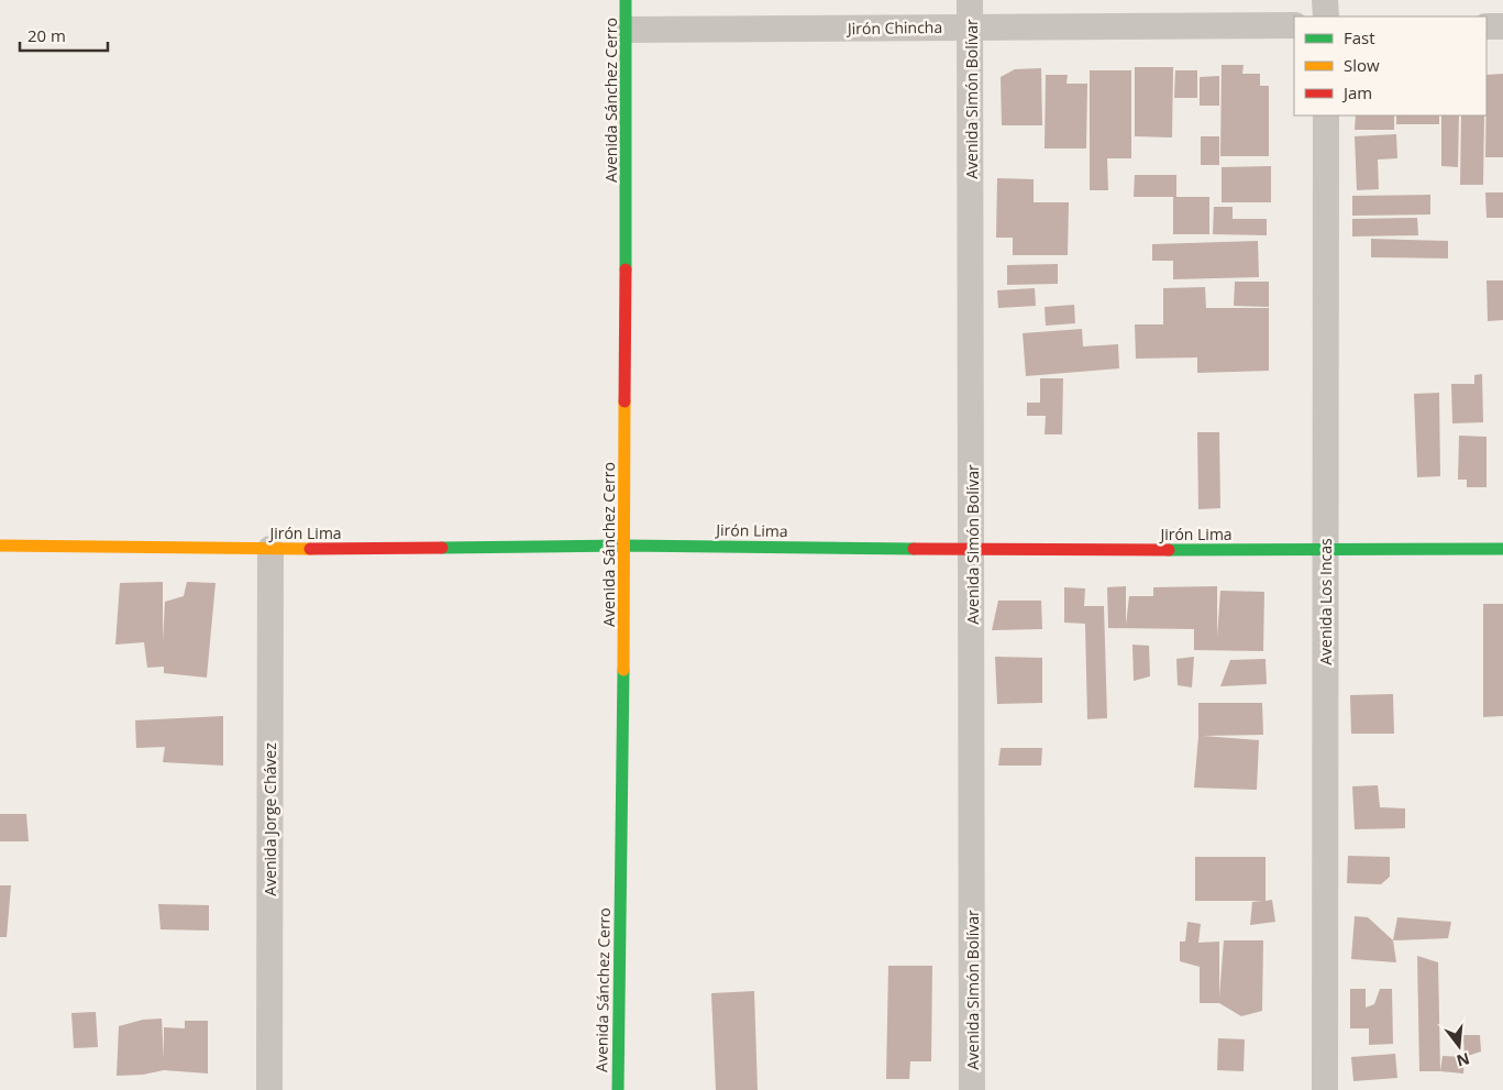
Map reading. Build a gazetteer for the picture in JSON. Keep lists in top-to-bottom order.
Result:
{
  "streets": {
    "street": [
      "Jirón Chincha",
      "Avenida Simón Bolívar",
      "Avenida Sánchez Cerro",
      "Jirón Lima",
      "Avenida Los Incas",
      "Avenida Jorge Chávez"
    ]
  },
  "crossings": [
    ["Jirón Chincha", "Avenida Simón Bolívar"],
    ["Jirón Chincha", "Avenida Sánchez Cerro"],
    ["Avenida Simón Bolívar", "Jirón Lima"],
    ["Avenida Sánchez Cerro", "Jirón Lima"],
    ["Jirón Lima", "Avenida Los Incas"],
    ["Jirón Lima", "Avenida Jorge Chávez"]
  ],
  "legend": ["Fast", "Slow", "Jam"],
  "scale_bar": "20 m",
  "north": "bottom"
}
